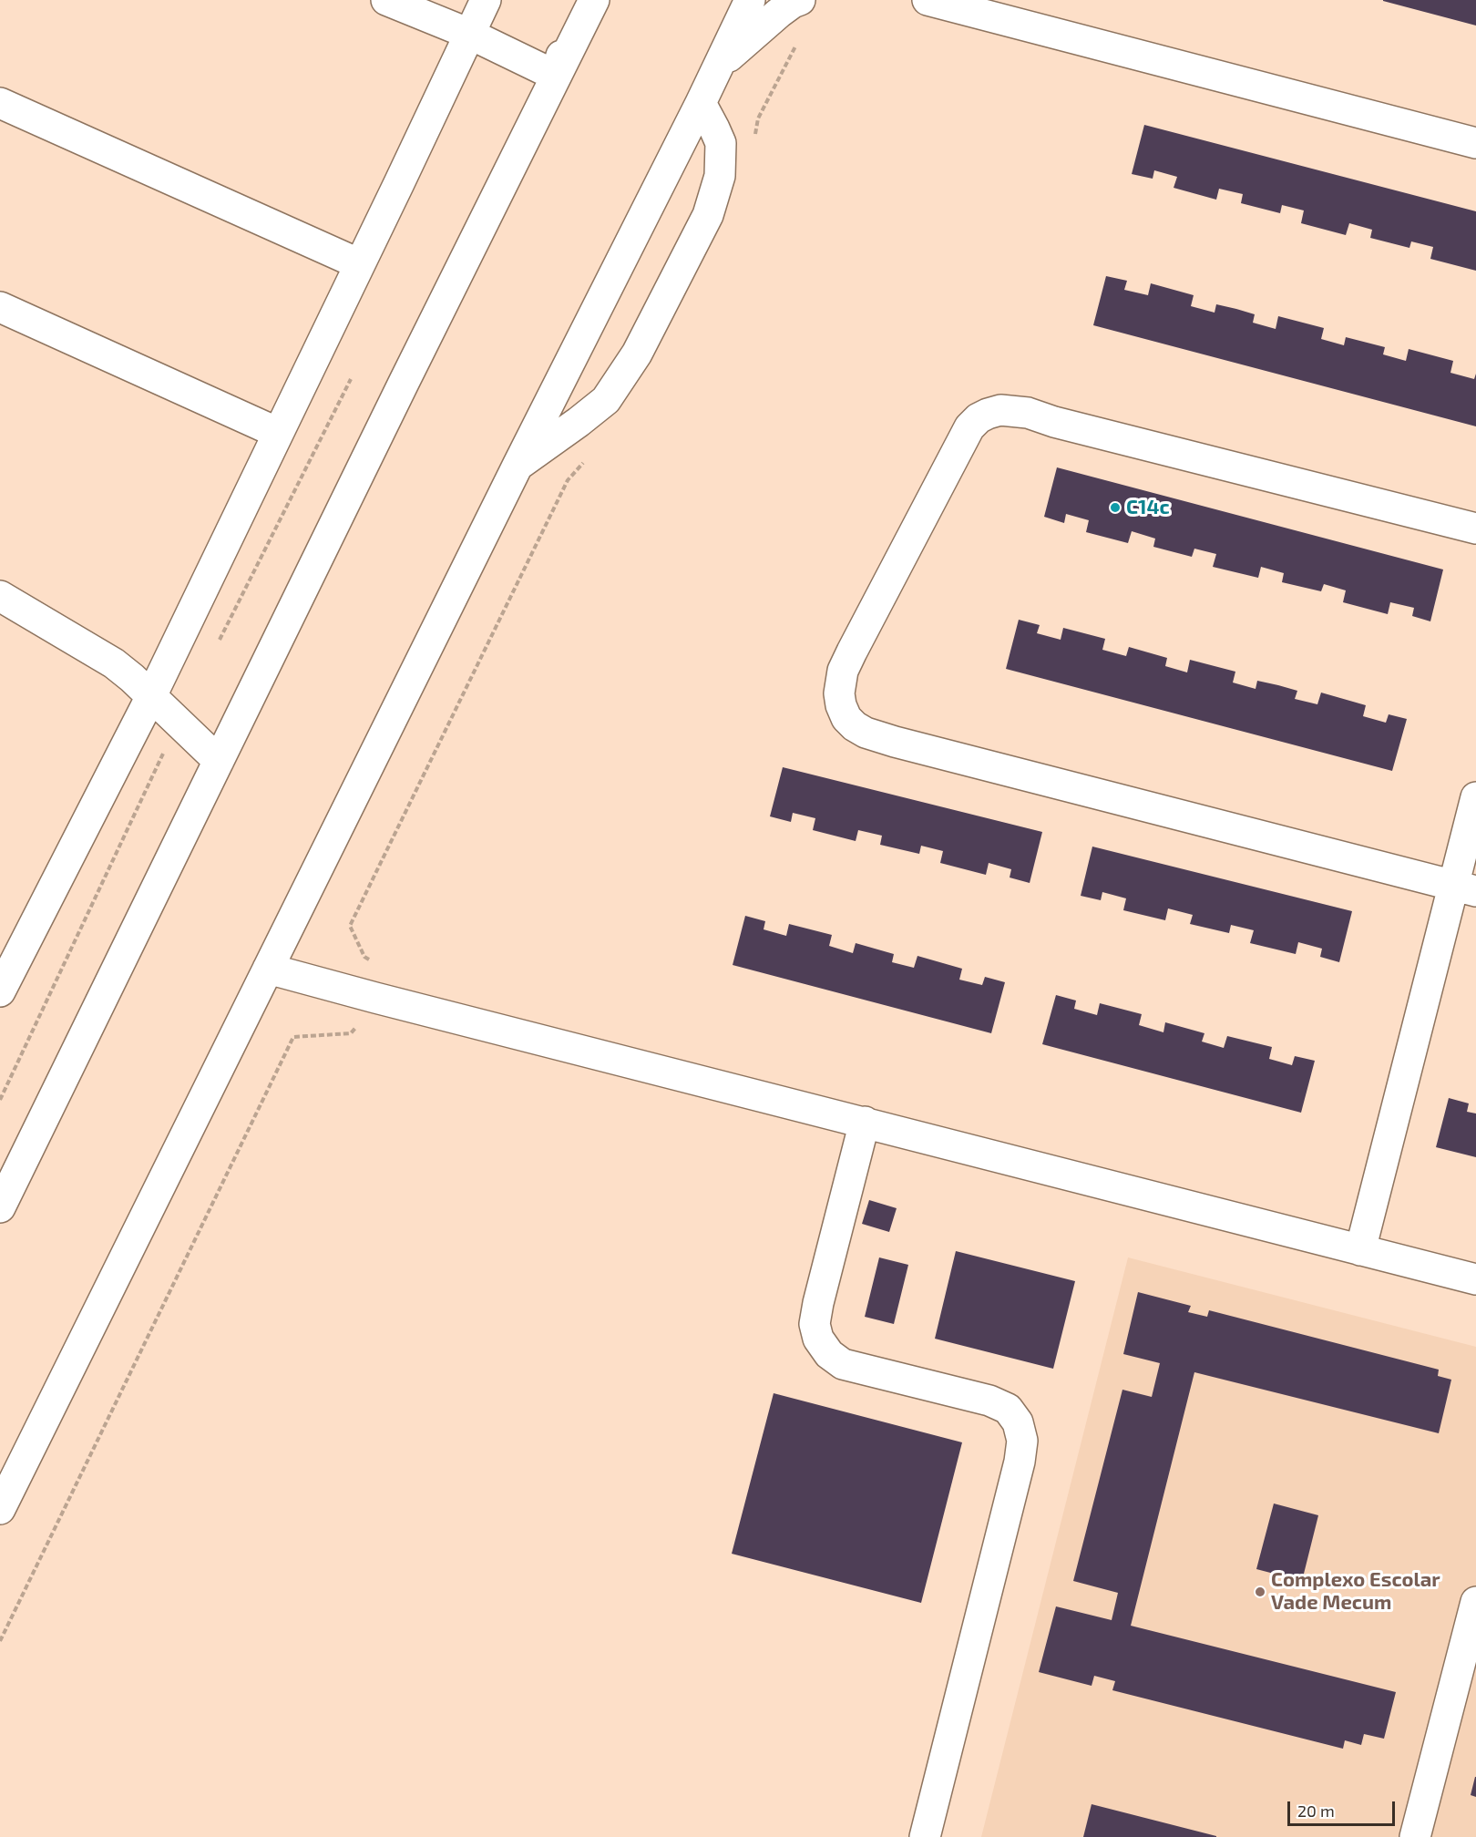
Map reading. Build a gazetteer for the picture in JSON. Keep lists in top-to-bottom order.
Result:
{
  "places": ["C14c", "Complexo Escolar Vade Mecum"],
  "scale_bar": "20 m"
}
